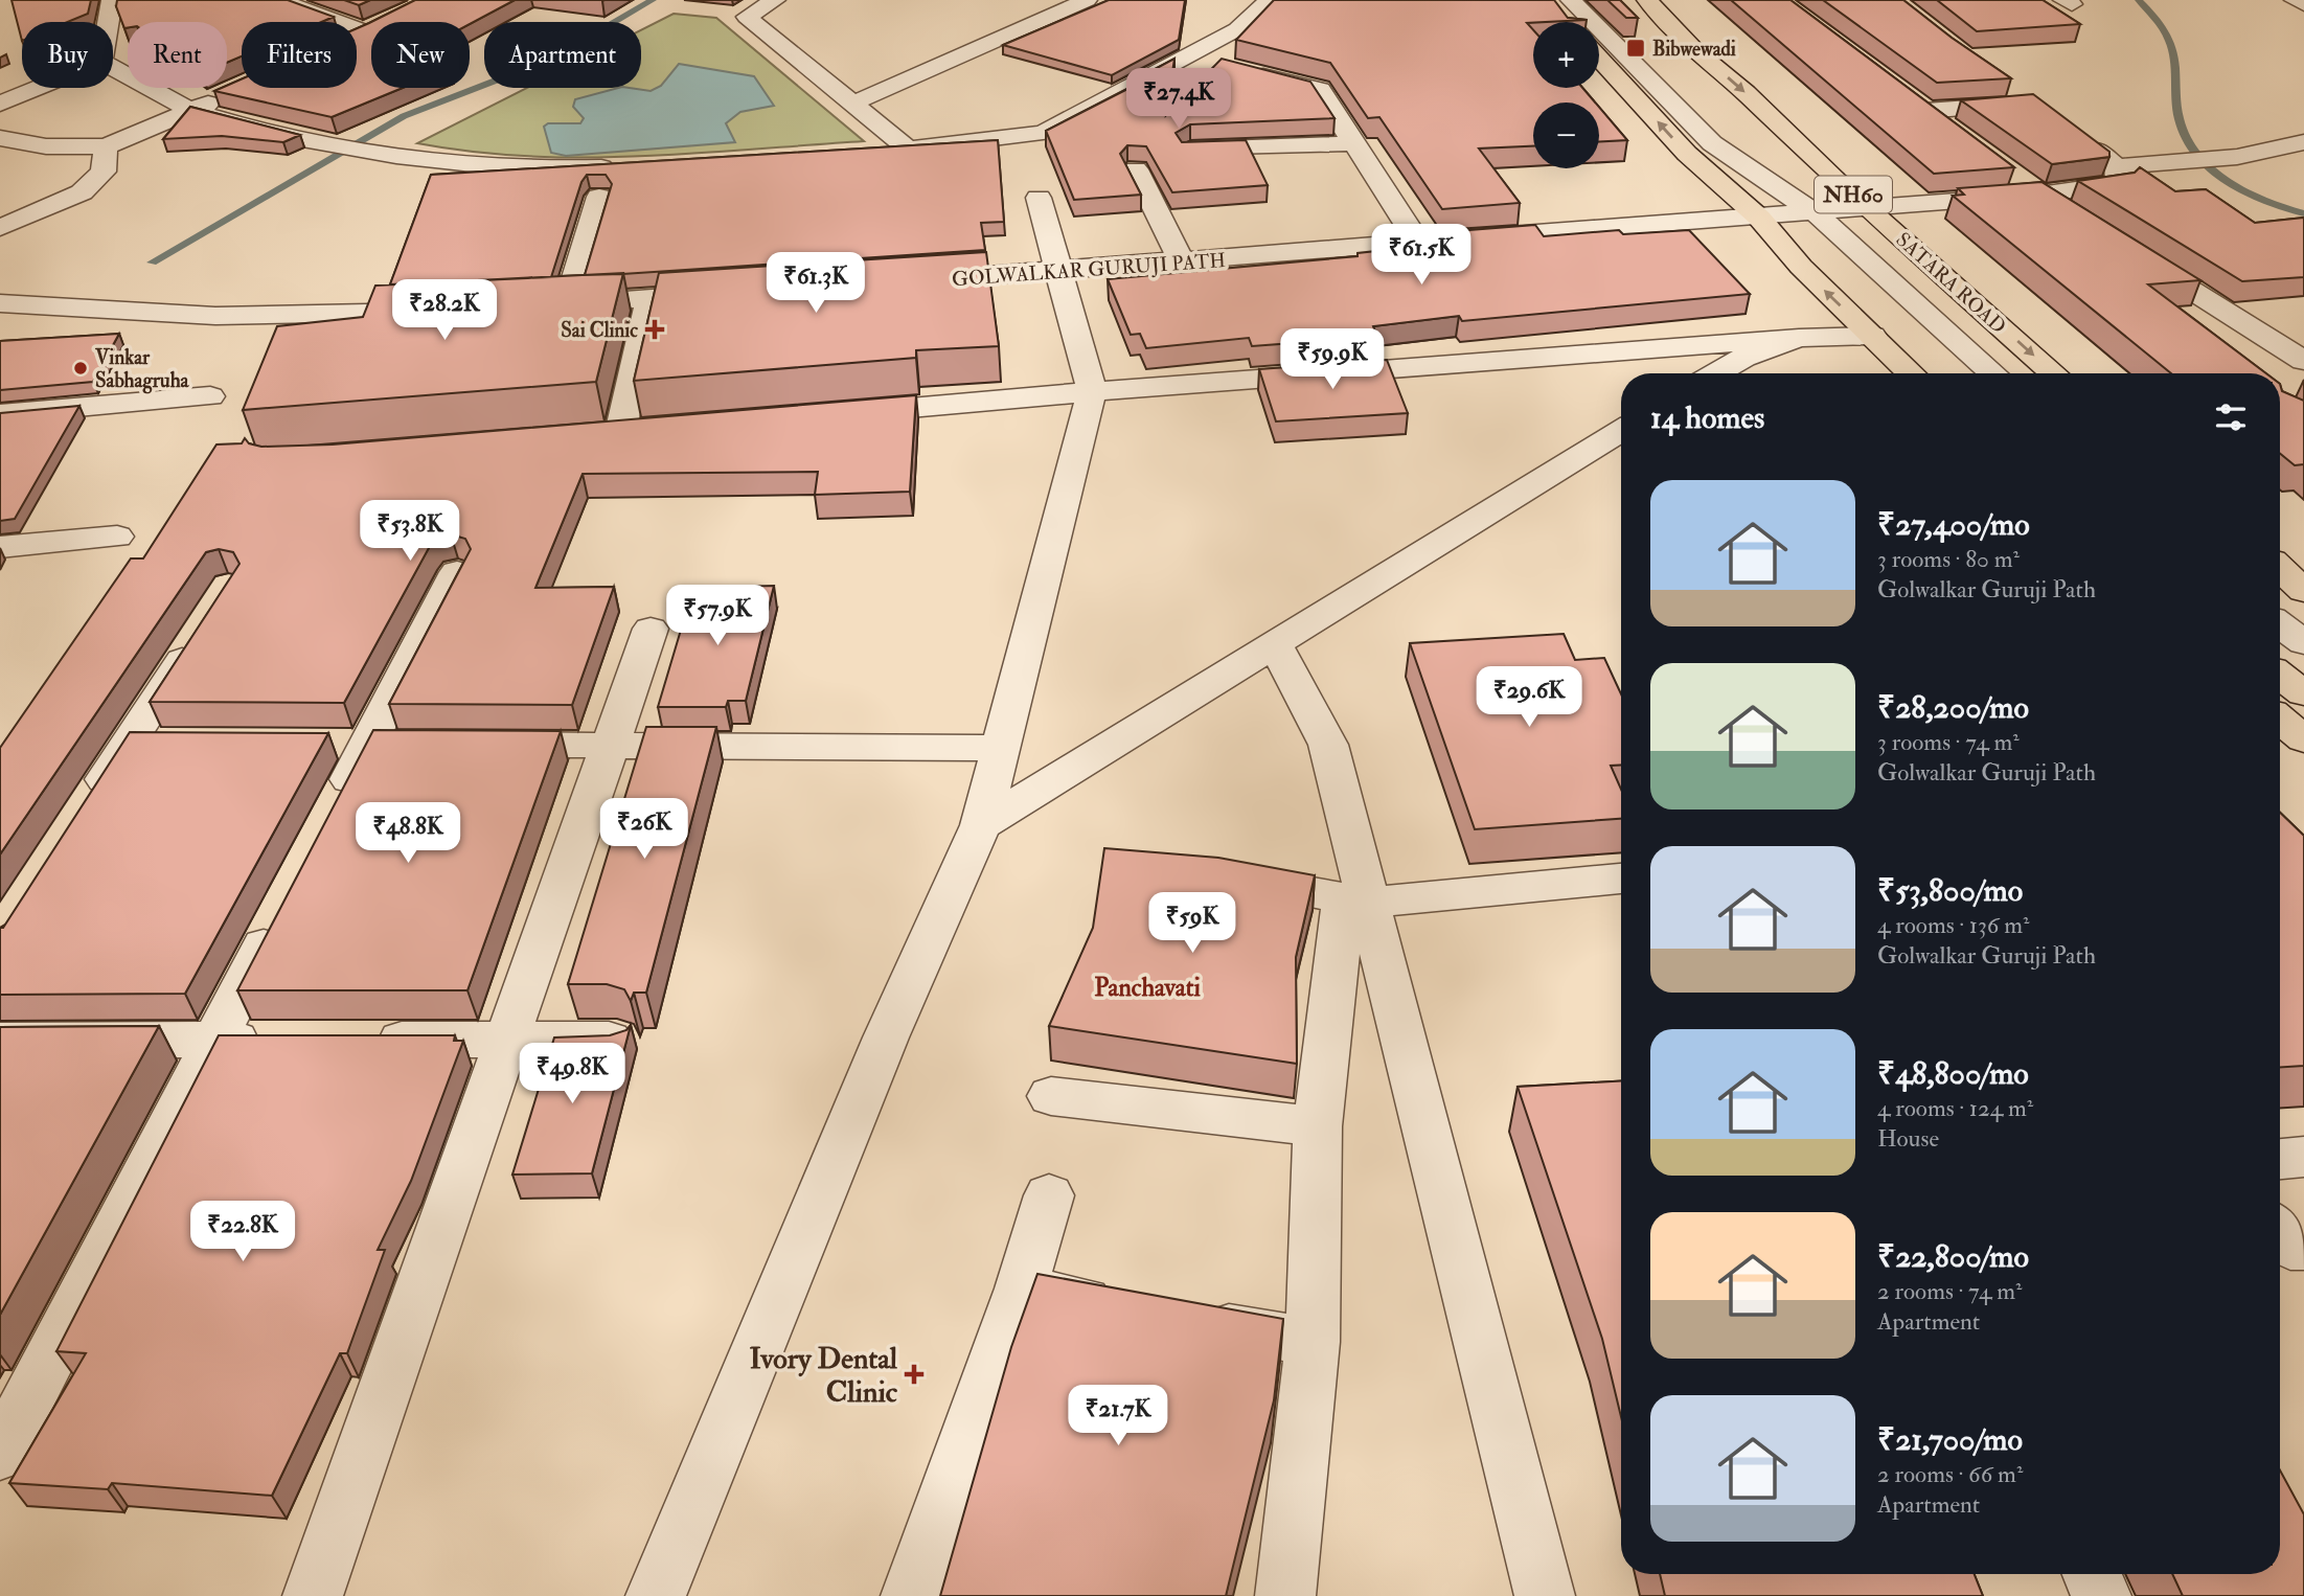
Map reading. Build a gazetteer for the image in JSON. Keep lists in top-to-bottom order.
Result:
{
  "streets": {
    "highway": ["NH60", "SATARA ROAD"],
    "street": ["GOLWALKAR GURUJI PATH"]
  },
  "crossings": [
    ["GOLWALKAR GURUJI PATH", "SATARA ROAD"]
  ],
  "districts": ["Panchavati"],
  "places": {
    "transit": ["Bibwewadi"],
    "health": ["Sai Clinic", "Ivory Dental Clinic"],
    "other": ["Vinkar Sabhagruha"]
  },
  "page": {
    "map_buttons": ["+", "−"],
    "chip": [
      "Buy",
      "Rent",
      "Filters",
      "New",
      "Apartment"
    ],
    "price": [
      "₹27.4K",
      "₹61.5K",
      "₹61.3K",
      "₹28.2K",
      "₹59.9K",
      "₹53.8K",
      "₹57.9K",
      "₹29.6K",
      "₹26K",
      "₹48.8K",
      "₹59K",
      "₹49.8K",
      "₹22.8K",
      "₹21.7K"
    ],
    "heading": "14 homes",
    "list": [
      {
        "name": "₹27,400/mo",
        "note": "3 rooms · 80 m² · Golwalkar Guruji Path"
      },
      {
        "name": "₹28,200/mo",
        "note": "3 rooms · 74 m² · Golwalkar Guruji Path"
      },
      {
        "name": "₹53,800/mo",
        "note": "4 rooms · 136 m² · Golwalkar Guruji Path"
      },
      {
        "name": "₹48,800/mo",
        "note": "4 rooms · 124 m² · House"
      },
      {
        "name": "₹22,800/mo",
        "note": "2 rooms · 74 m² · Apartment"
      },
      {
        "name": "₹21,700/mo",
        "note": "2 rooms · 66 m² · Apartment"
      }
    ]
  }
}
